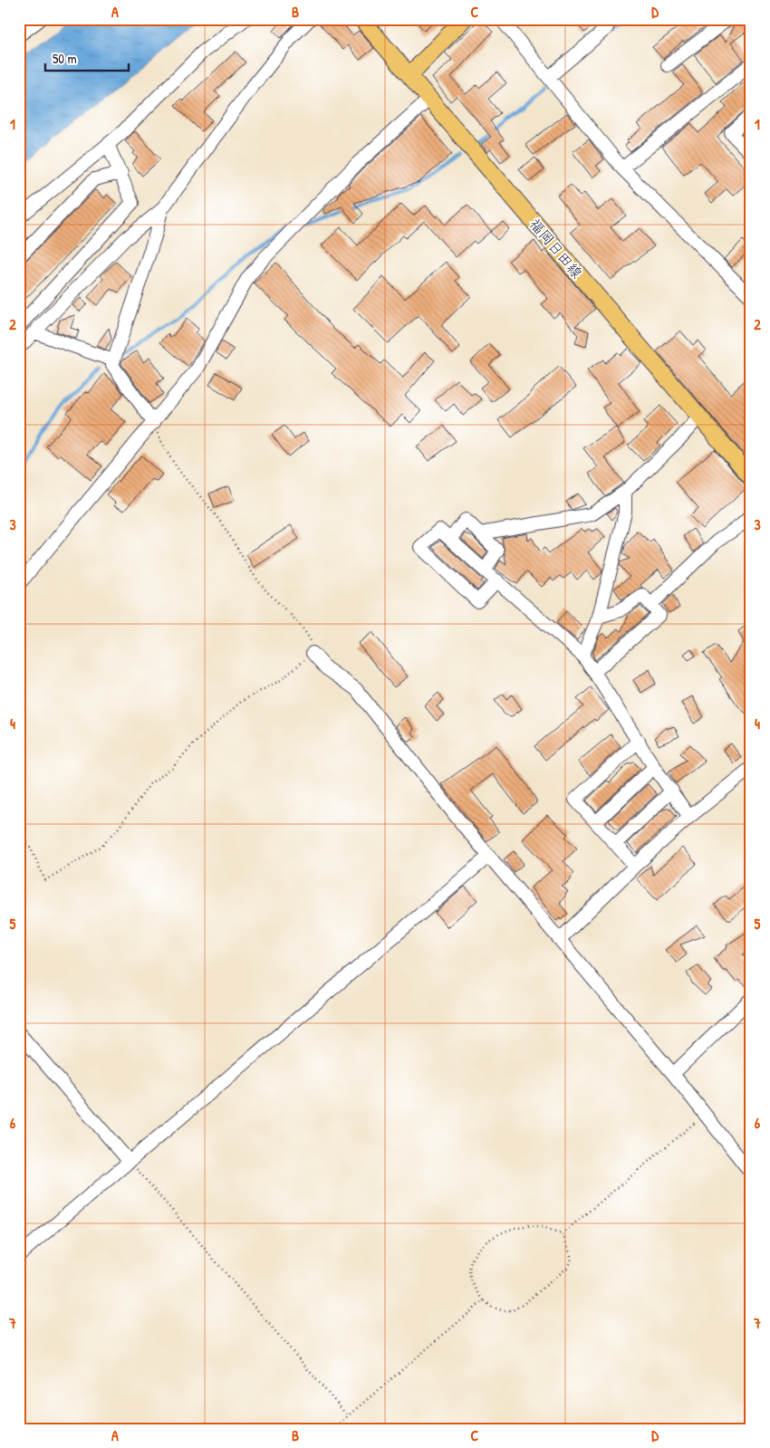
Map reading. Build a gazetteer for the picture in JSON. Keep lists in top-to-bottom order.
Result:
{
  "streets": {
    "main road": ["福岡日田線"]
  },
  "scale_bar": "50 m",
  "grid": {
    "columns": [
      "A",
      "B",
      "C",
      "D"
    ],
    "rows": [
      "1",
      "2",
      "3",
      "4",
      "5",
      "6",
      "7"
    ]
  }
}
